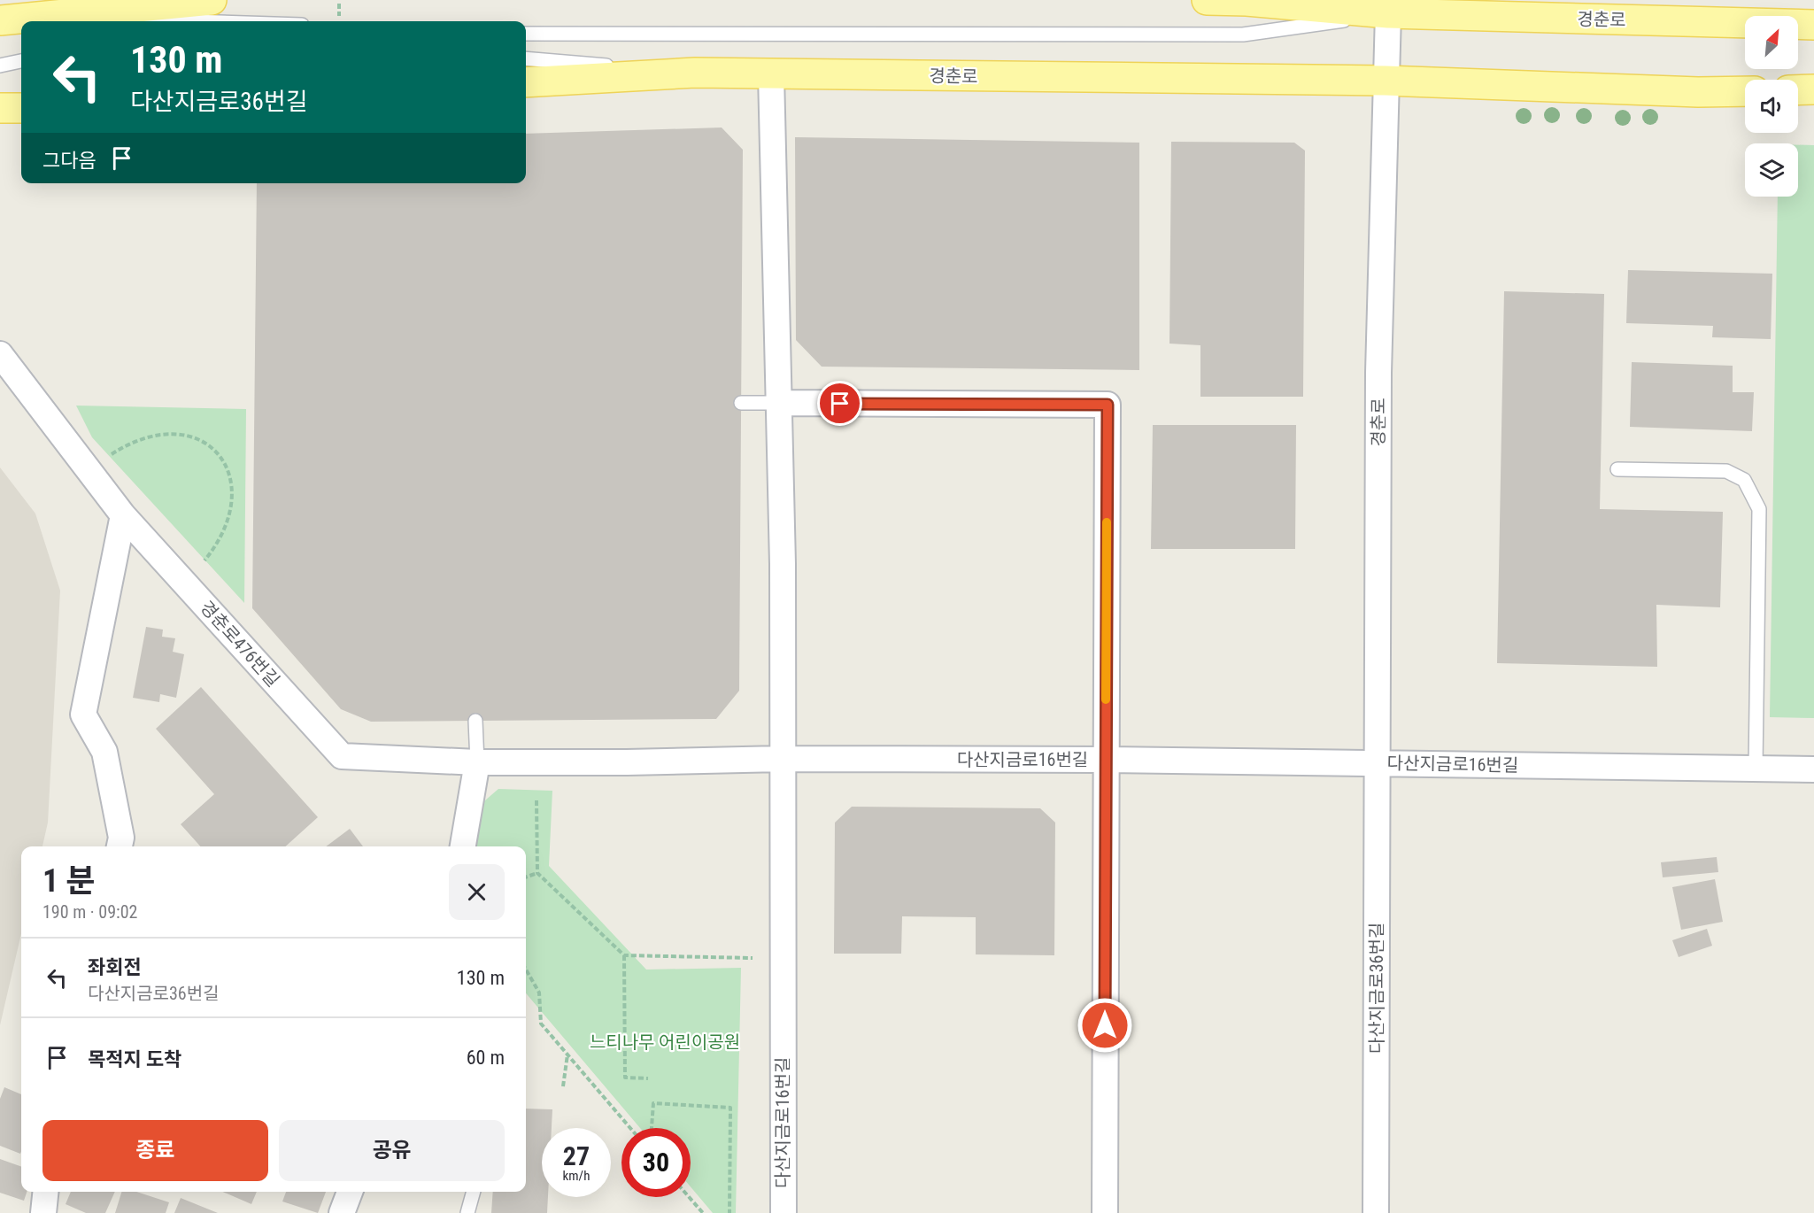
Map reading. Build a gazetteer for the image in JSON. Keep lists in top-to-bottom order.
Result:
{
  "streets": {
    "main road": ["경춘로"],
    "street": ["경춘로476번길", "다산지금로16번길", "다산지금로36번길"]
  },
  "crossings": [
    ["경춘로", "다산지금로16번길"],
    ["경춘로", "다산지금로36번길"],
    ["경춘로476번길", "다산지금로16번길"],
    ["다산지금로16번길", "다산지금로36번길"]
  ],
  "parks": ["느티나무 어린이공원"],
  "north": "top right",
  "page": {
    "turn": ["130 m", "다산지금로36번길"],
    "then": "그다음",
    "heading": ["1 분", "190 m · 09:02"],
    "list": [
      {
        "name": "좌회전",
        "note": "다산지금로36번길",
        "value": "130 m"
      },
      {
        "name": "목적지 도착",
        "value": "60 m"
      }
    ],
    "buttons": ["종료", "공유"],
    "speed": "27 km/h",
    "limit": "30"
  }
}
